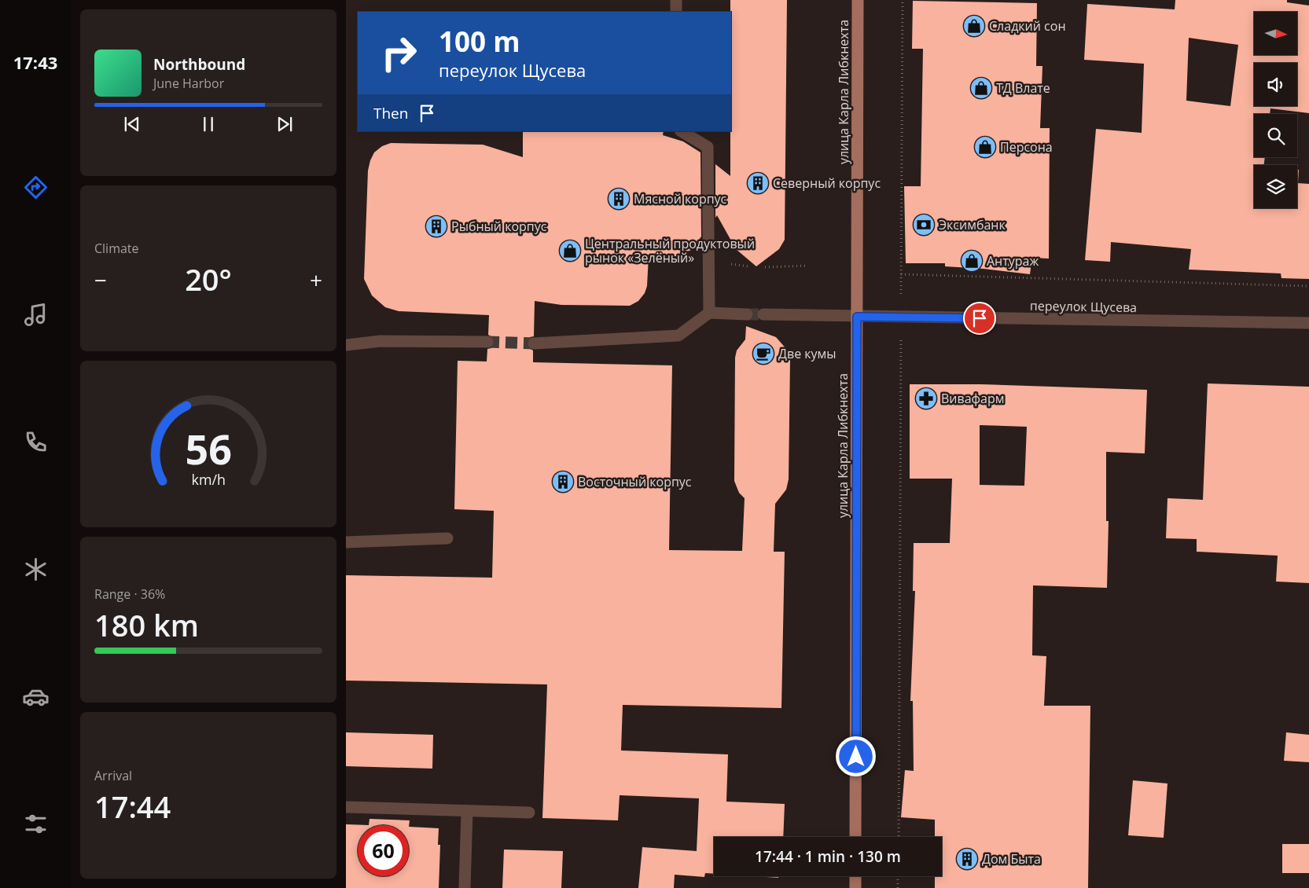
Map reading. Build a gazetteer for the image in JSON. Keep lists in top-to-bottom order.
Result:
{
  "streets": {
    "main road": ["улица Карла Либкнехта"],
    "street": ["переулок Щусева"]
  },
  "crossings": [
    ["улица Карла Либкнехта", "переулок Щусева"]
  ],
  "places": {
    "shop": [
      "Сладкий сон",
      "ТД Влате",
      "Персона",
      "Центральный продуктовый рынок «Зелёный»",
      "Антураж"
    ],
    "building": [
      "Северный корпус",
      "Мясной корпус",
      "Рыбный корпус",
      "Восточный корпус",
      "Дом Быта"
    ],
    "bank": ["Эксимбанк"],
    "cafe": ["Две кумы"],
    "pharmacy": ["Вивафарм"]
  },
  "north": "right",
  "page": {
    "tabs": "17:43",
    "turn": ["100 m", "переулок Щусева"],
    "song": ["Northbound", "June Harbor"],
    "then": "Then",
    "tile": [
      "Climate",
      ["Range · 36%", "180 km"],
      ["Arrival", "17:44"]
    ],
    "heat": ["−", "20°", "+"],
    "limit": "60",
    "trip": "17:44 · 1 min · 130 m",
    "gauge": ["56", "km/h"]
  }
}
